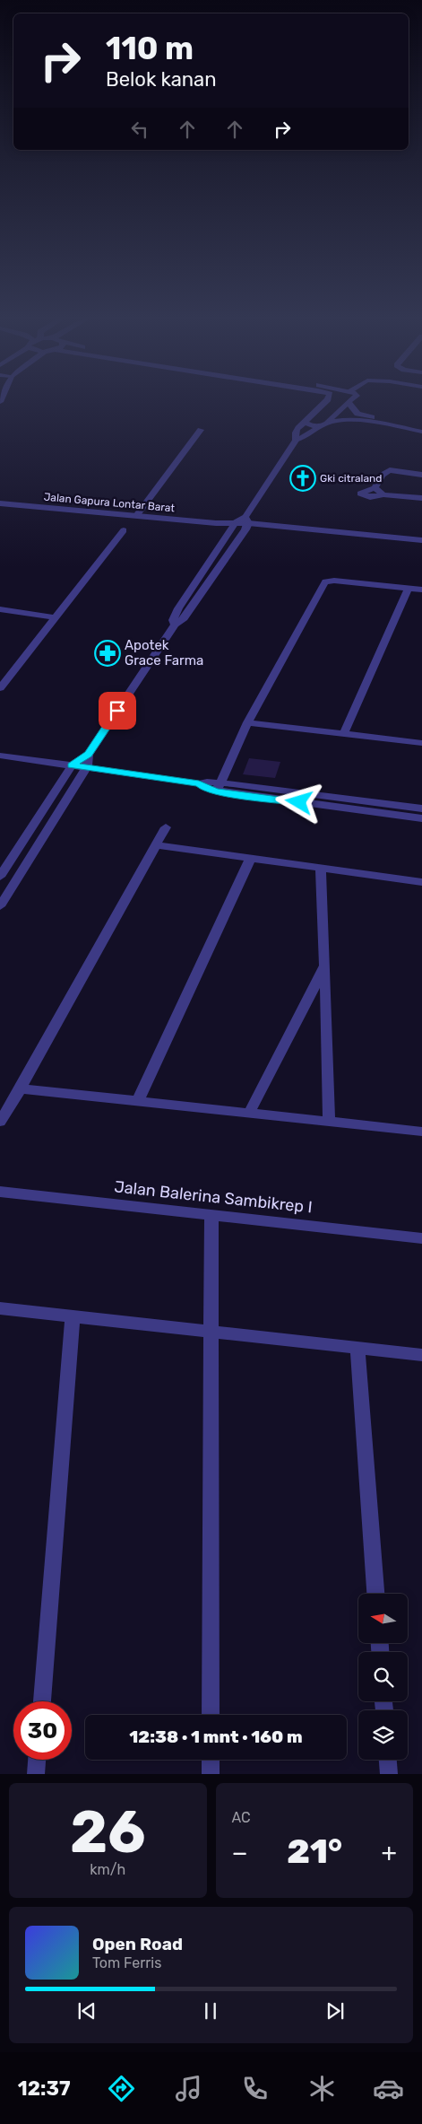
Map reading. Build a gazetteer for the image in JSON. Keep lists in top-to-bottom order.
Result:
{
  "streets": {
    "street": ["Jalan Gapura Lontar Barat", "Jalan Balerina Sambikrep I"]
  },
  "places": {
    "church": ["Gki citraland"],
    "pharmacy": ["Apotek Grace Farma"]
  },
  "north": "left",
  "page": {
    "turn": ["110 m", "Belok kanan"],
    "limit": "30",
    "trip": "12:38 · 1 mnt · 160 m",
    "tile": [
      ["26", "km/h"],
      "AC"
    ],
    "heat": ["−", "21°", "+"],
    "song": ["Open Road", "Tom Ferris"],
    "tabs": "12:37"
  }
}
